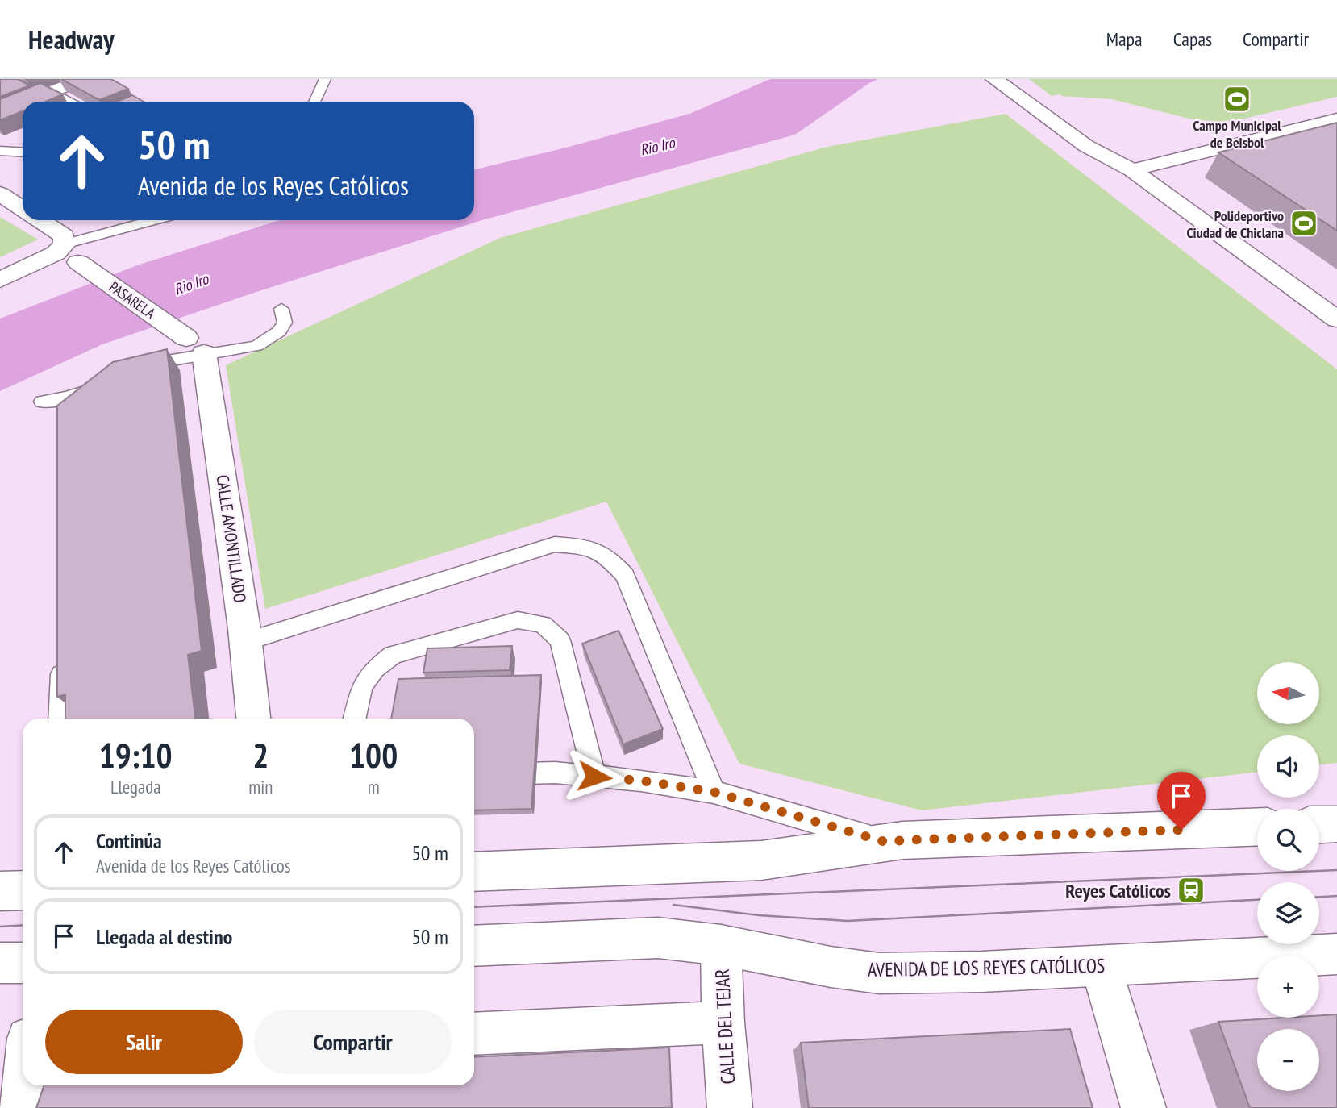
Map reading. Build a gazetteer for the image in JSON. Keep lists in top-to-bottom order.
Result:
{
  "streets": {
    "main road": [
      "PASARELA",
      "CALLE AMONTILLADO",
      "AVENIDA DE LOS REYES CATÓLICOS",
      "CALLE DEL TEJAR"
    ]
  },
  "crossings": [
    ["PASARELA", "CALLE AMONTILLADO"],
    ["AVENIDA DE LOS REYES CATÓLICOS", "CALLE DEL TEJAR"]
  ],
  "water": ["Rio Iro"],
  "places": {
    "sports": ["Campo Municipal de Beisbol", "Polideportivo Ciudad de Chiclana"],
    "station": ["Reyes Católicos"]
  },
  "north": "left",
  "page": {
    "header": "Headway",
    "nav": ["Mapa", "Capas", "Compartir"],
    "turn": ["50 m", "Avenida de los Reyes Católicos"],
    "map_buttons": ["+", "−"],
    "eta": [
      "19:10",
      "Llegada",
      "2",
      "min",
      "100",
      "m"
    ],
    "list": [
      {
        "name": "Continúa",
        "note": "Avenida de los Reyes Católicos",
        "value": "50 m"
      },
      {
        "name": "Llegada al destino",
        "value": "50 m"
      }
    ],
    "buttons": ["Salir", "Compartir"]
  }
}
